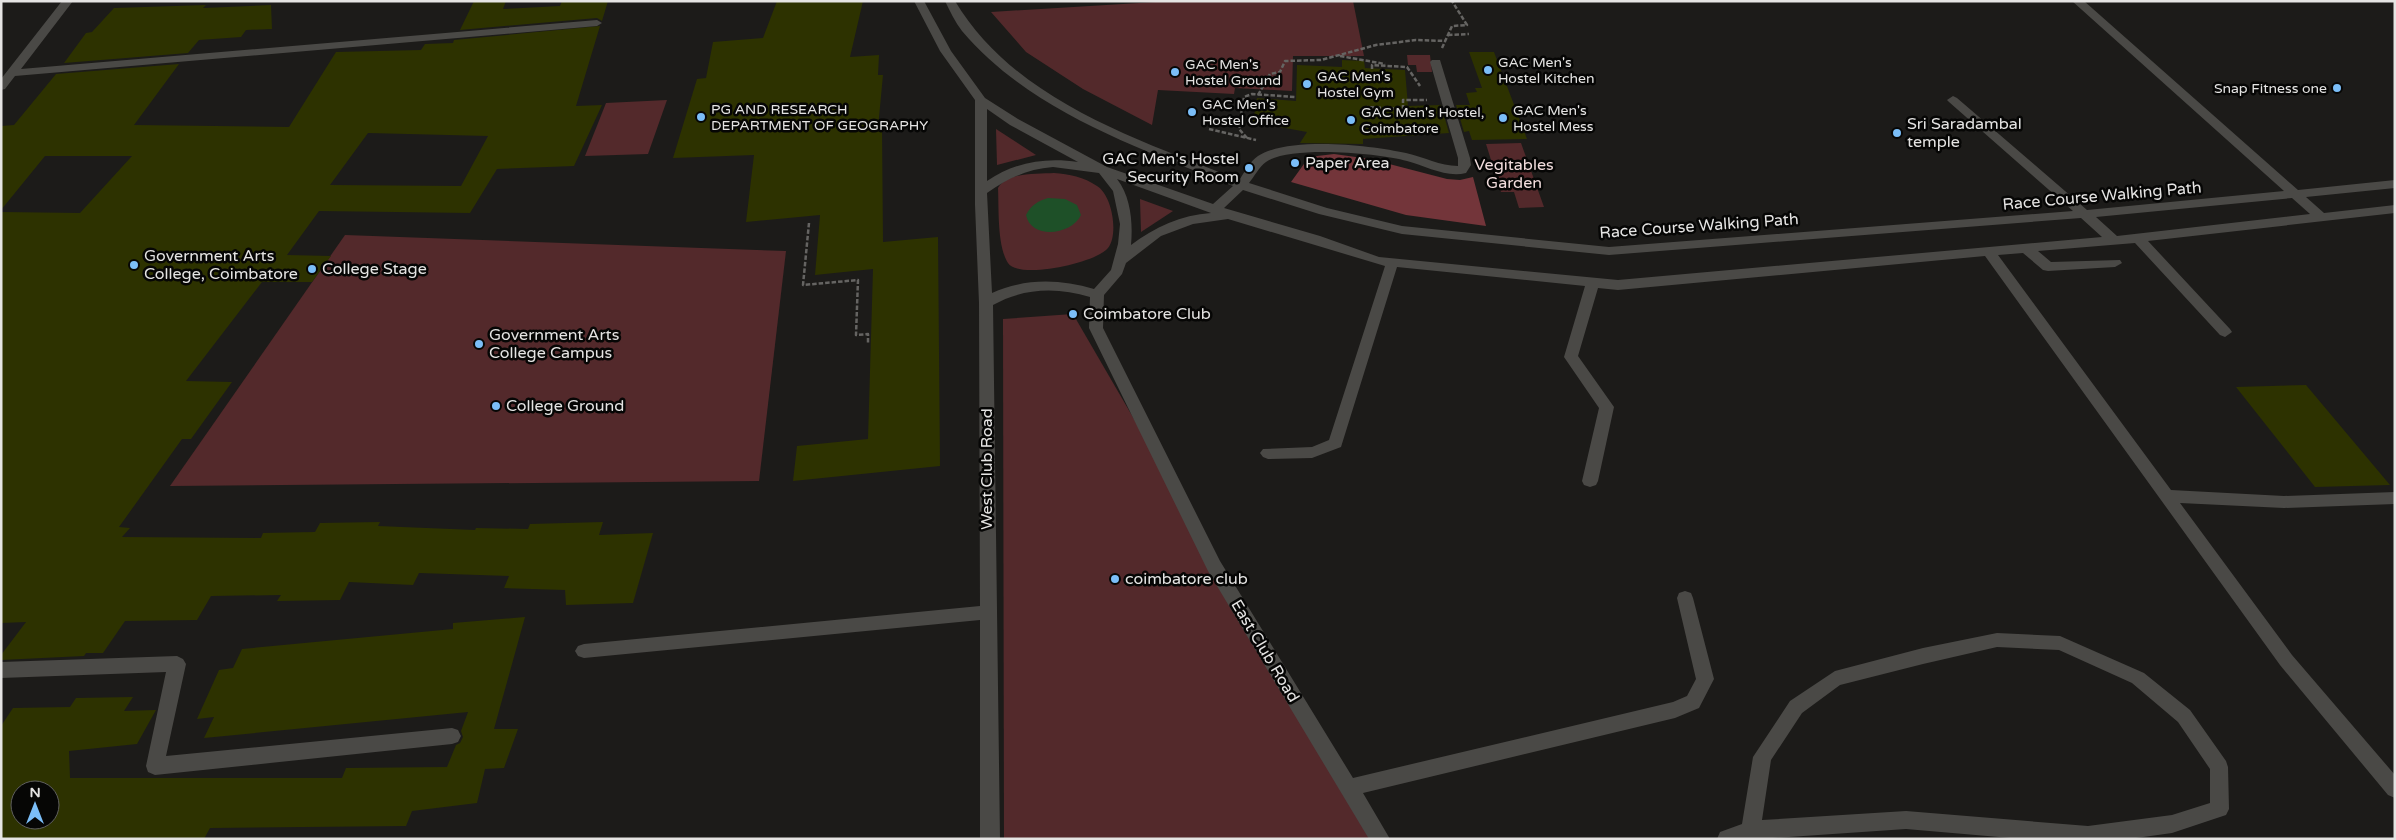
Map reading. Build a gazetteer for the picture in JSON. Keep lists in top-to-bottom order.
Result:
{
  "streets": {
    "street": ["Race Course Walking Path", "West Club Road", "East Club Road"]
  },
  "parks": ["Vegitables Garden"],
  "places": [
    "GAC Men's Hostel Kitchen",
    "GAC Men's Hostel Ground",
    "GAC Men's Hostel Gym",
    "Snap Fitness one",
    "GAC Men's Hostel Office",
    "PG AND RESEARCH DEPARTMENT OF GEOGRAPHY",
    "GAC Men's Hostel Mess",
    "GAC Men's Hostel, Coimbatore",
    "Sri Saradambal temple",
    "Paper Area",
    "GAC Men's Hostel Security Room",
    "Government Arts College, Coimbatore",
    "College Stage",
    "Coimbatore Club",
    "Government Arts College Campus",
    "College Ground",
    "coimbatore club"
  ],
  "north": "top"
}
